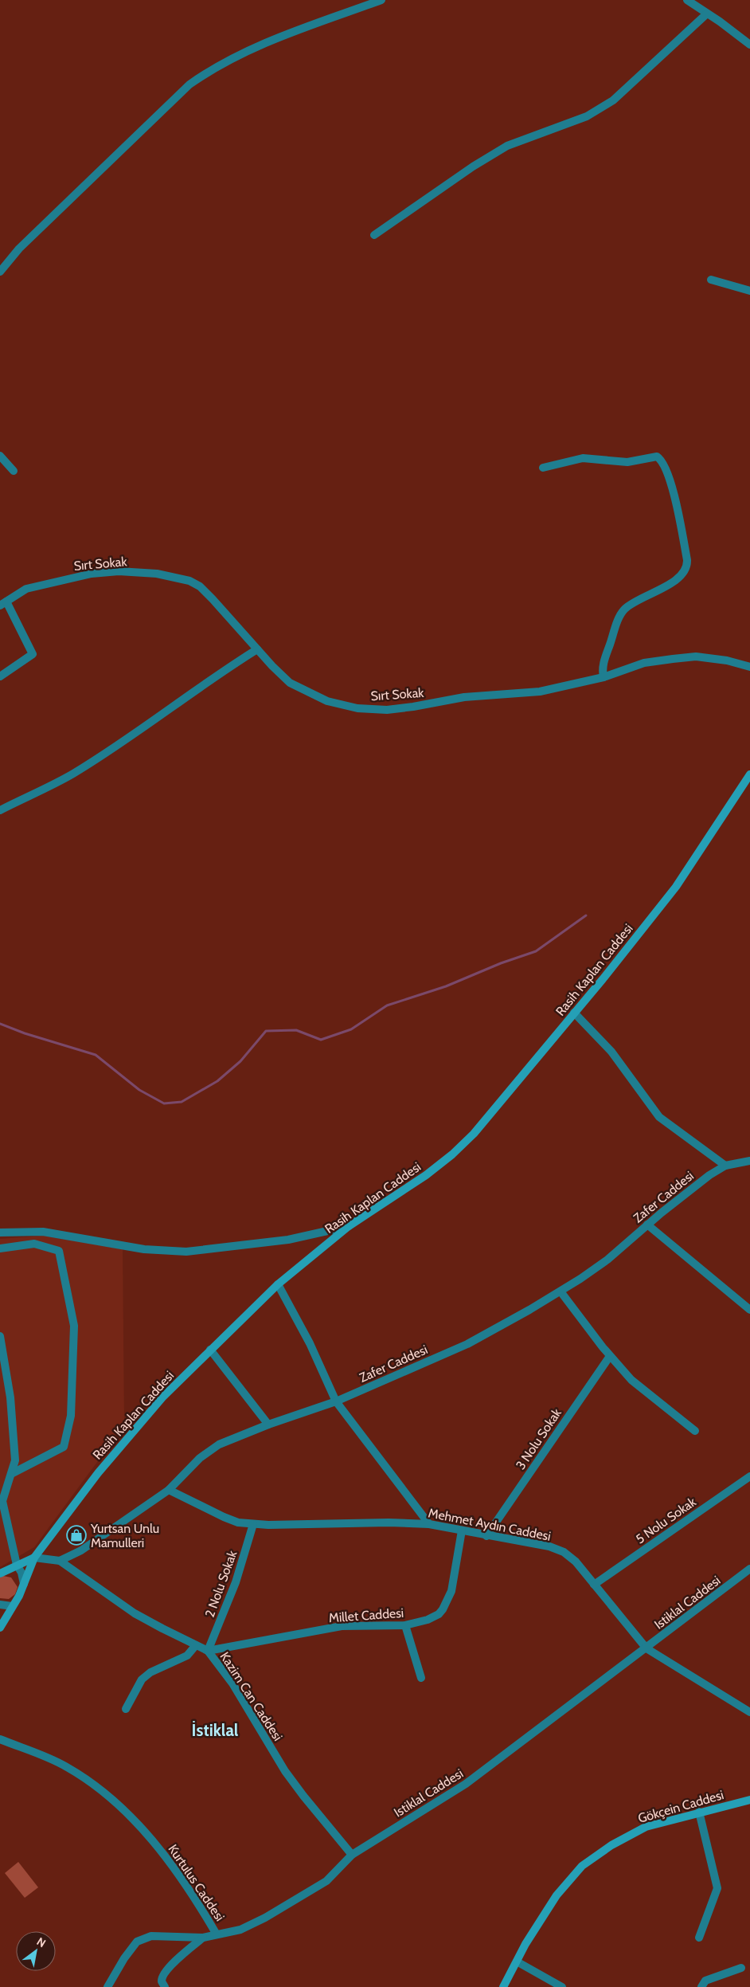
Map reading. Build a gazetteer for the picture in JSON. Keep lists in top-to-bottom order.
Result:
{
  "streets": {
    "street": [
      "Sırt Sokak",
      "Rasih Kaplan Caddesi",
      "Zafer Caddesi",
      "3 Nolu Sokak",
      "5 Nolu Sokak",
      "Mehmet Aydın Caddesi",
      "2 Nolu Sokak",
      "Istiklal Caddesi",
      "Millet Caddesi",
      "Kazim Can Caddesi",
      "Gökçein Caddesi",
      "Kurtulus Caddesi"
    ]
  },
  "crossings": [
    ["Zafer Caddesi", "Mehmet Aydın Caddesi"],
    ["Zafer Caddesi", "Kazim Can Caddesi"],
    ["3 Nolu Sokak", "Mehmet Aydın Caddesi"],
    ["5 Nolu Sokak", "Mehmet Aydın Caddesi"],
    ["Mehmet Aydın Caddesi", "2 Nolu Sokak"],
    ["Mehmet Aydın Caddesi", "Istiklal Caddesi"],
    ["Mehmet Aydın Caddesi", "Millet Caddesi"],
    ["2 Nolu Sokak", "Millet Caddesi"],
    ["2 Nolu Sokak", "Kazim Can Caddesi"],
    ["Istiklal Caddesi", "Kazim Can Caddesi"],
    ["Istiklal Caddesi", "Kurtulus Caddesi"],
    ["Millet Caddesi", "Kazim Can Caddesi"]
  ],
  "districts": ["İstiklal"],
  "places": {
    "shop": ["Yurtsan Unlu Mamulleri"]
  },
  "north": "top right"
}
